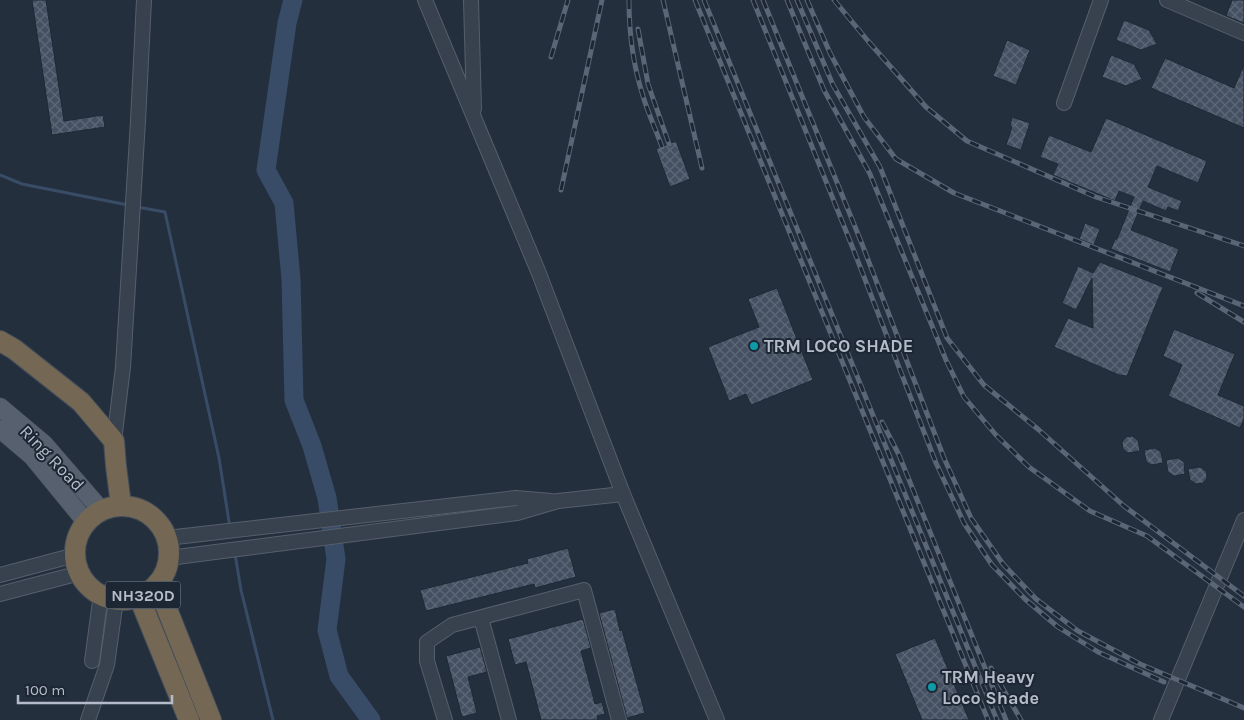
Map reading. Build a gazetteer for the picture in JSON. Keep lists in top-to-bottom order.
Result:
{
  "streets": {
    "highway": ["NH320D"],
    "main road": ["Ring Road"]
  },
  "crossings": [
    ["Ring Road", "NH320D"]
  ],
  "places": ["TRM LOCO SHADE", "TRM Heavy Loco Shade"],
  "scale_bar": "100 m"
}
